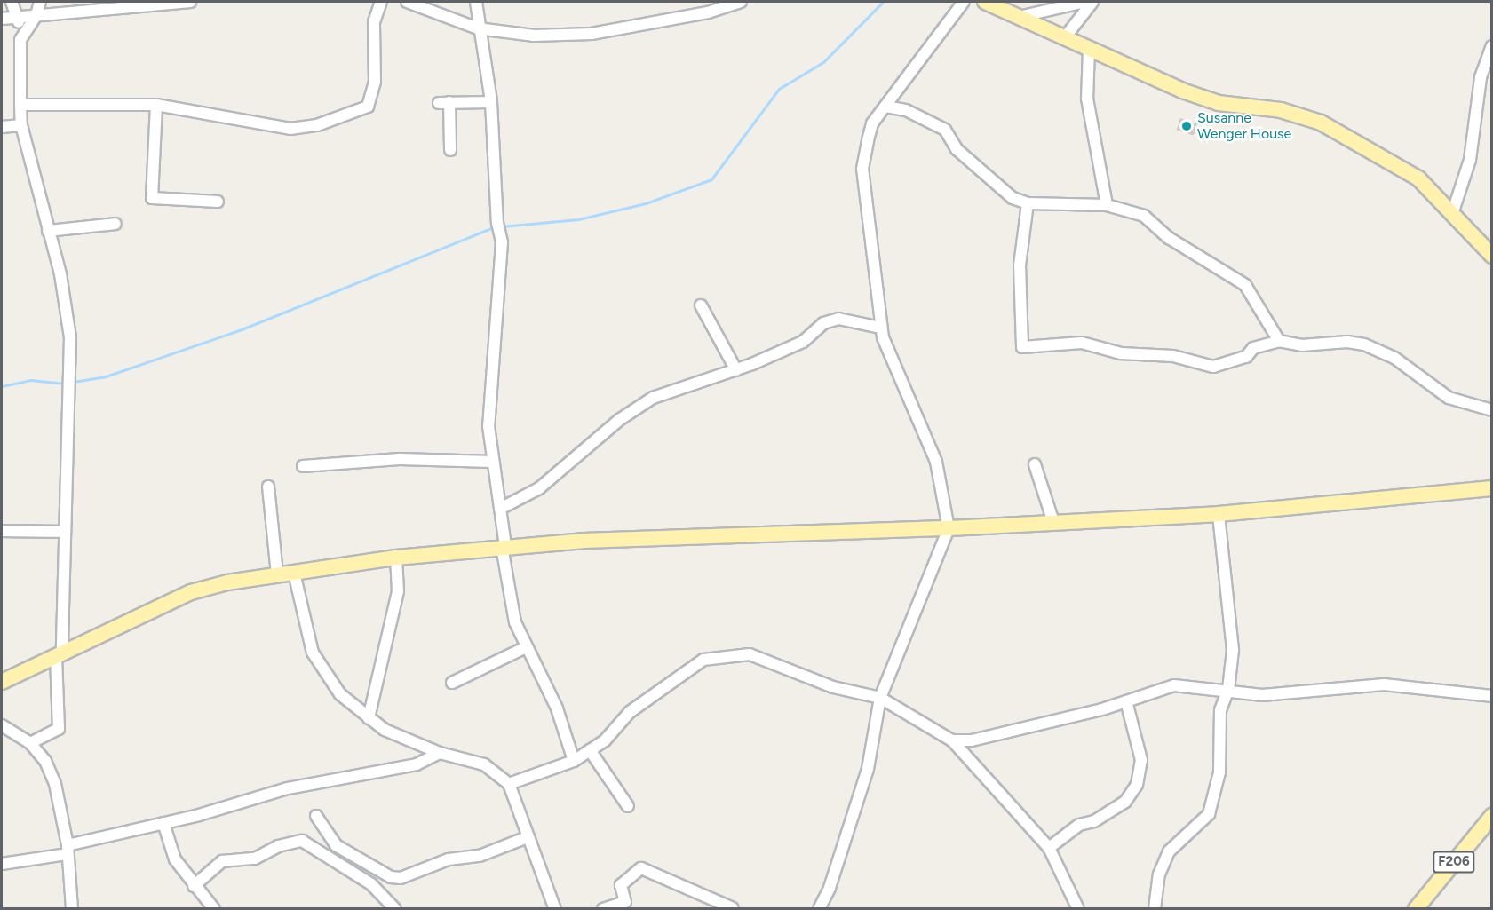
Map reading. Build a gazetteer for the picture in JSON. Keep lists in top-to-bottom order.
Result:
{
  "streets": {
    "main road": ["F206"]
  },
  "places": ["Susanne Wenger House"]
}
